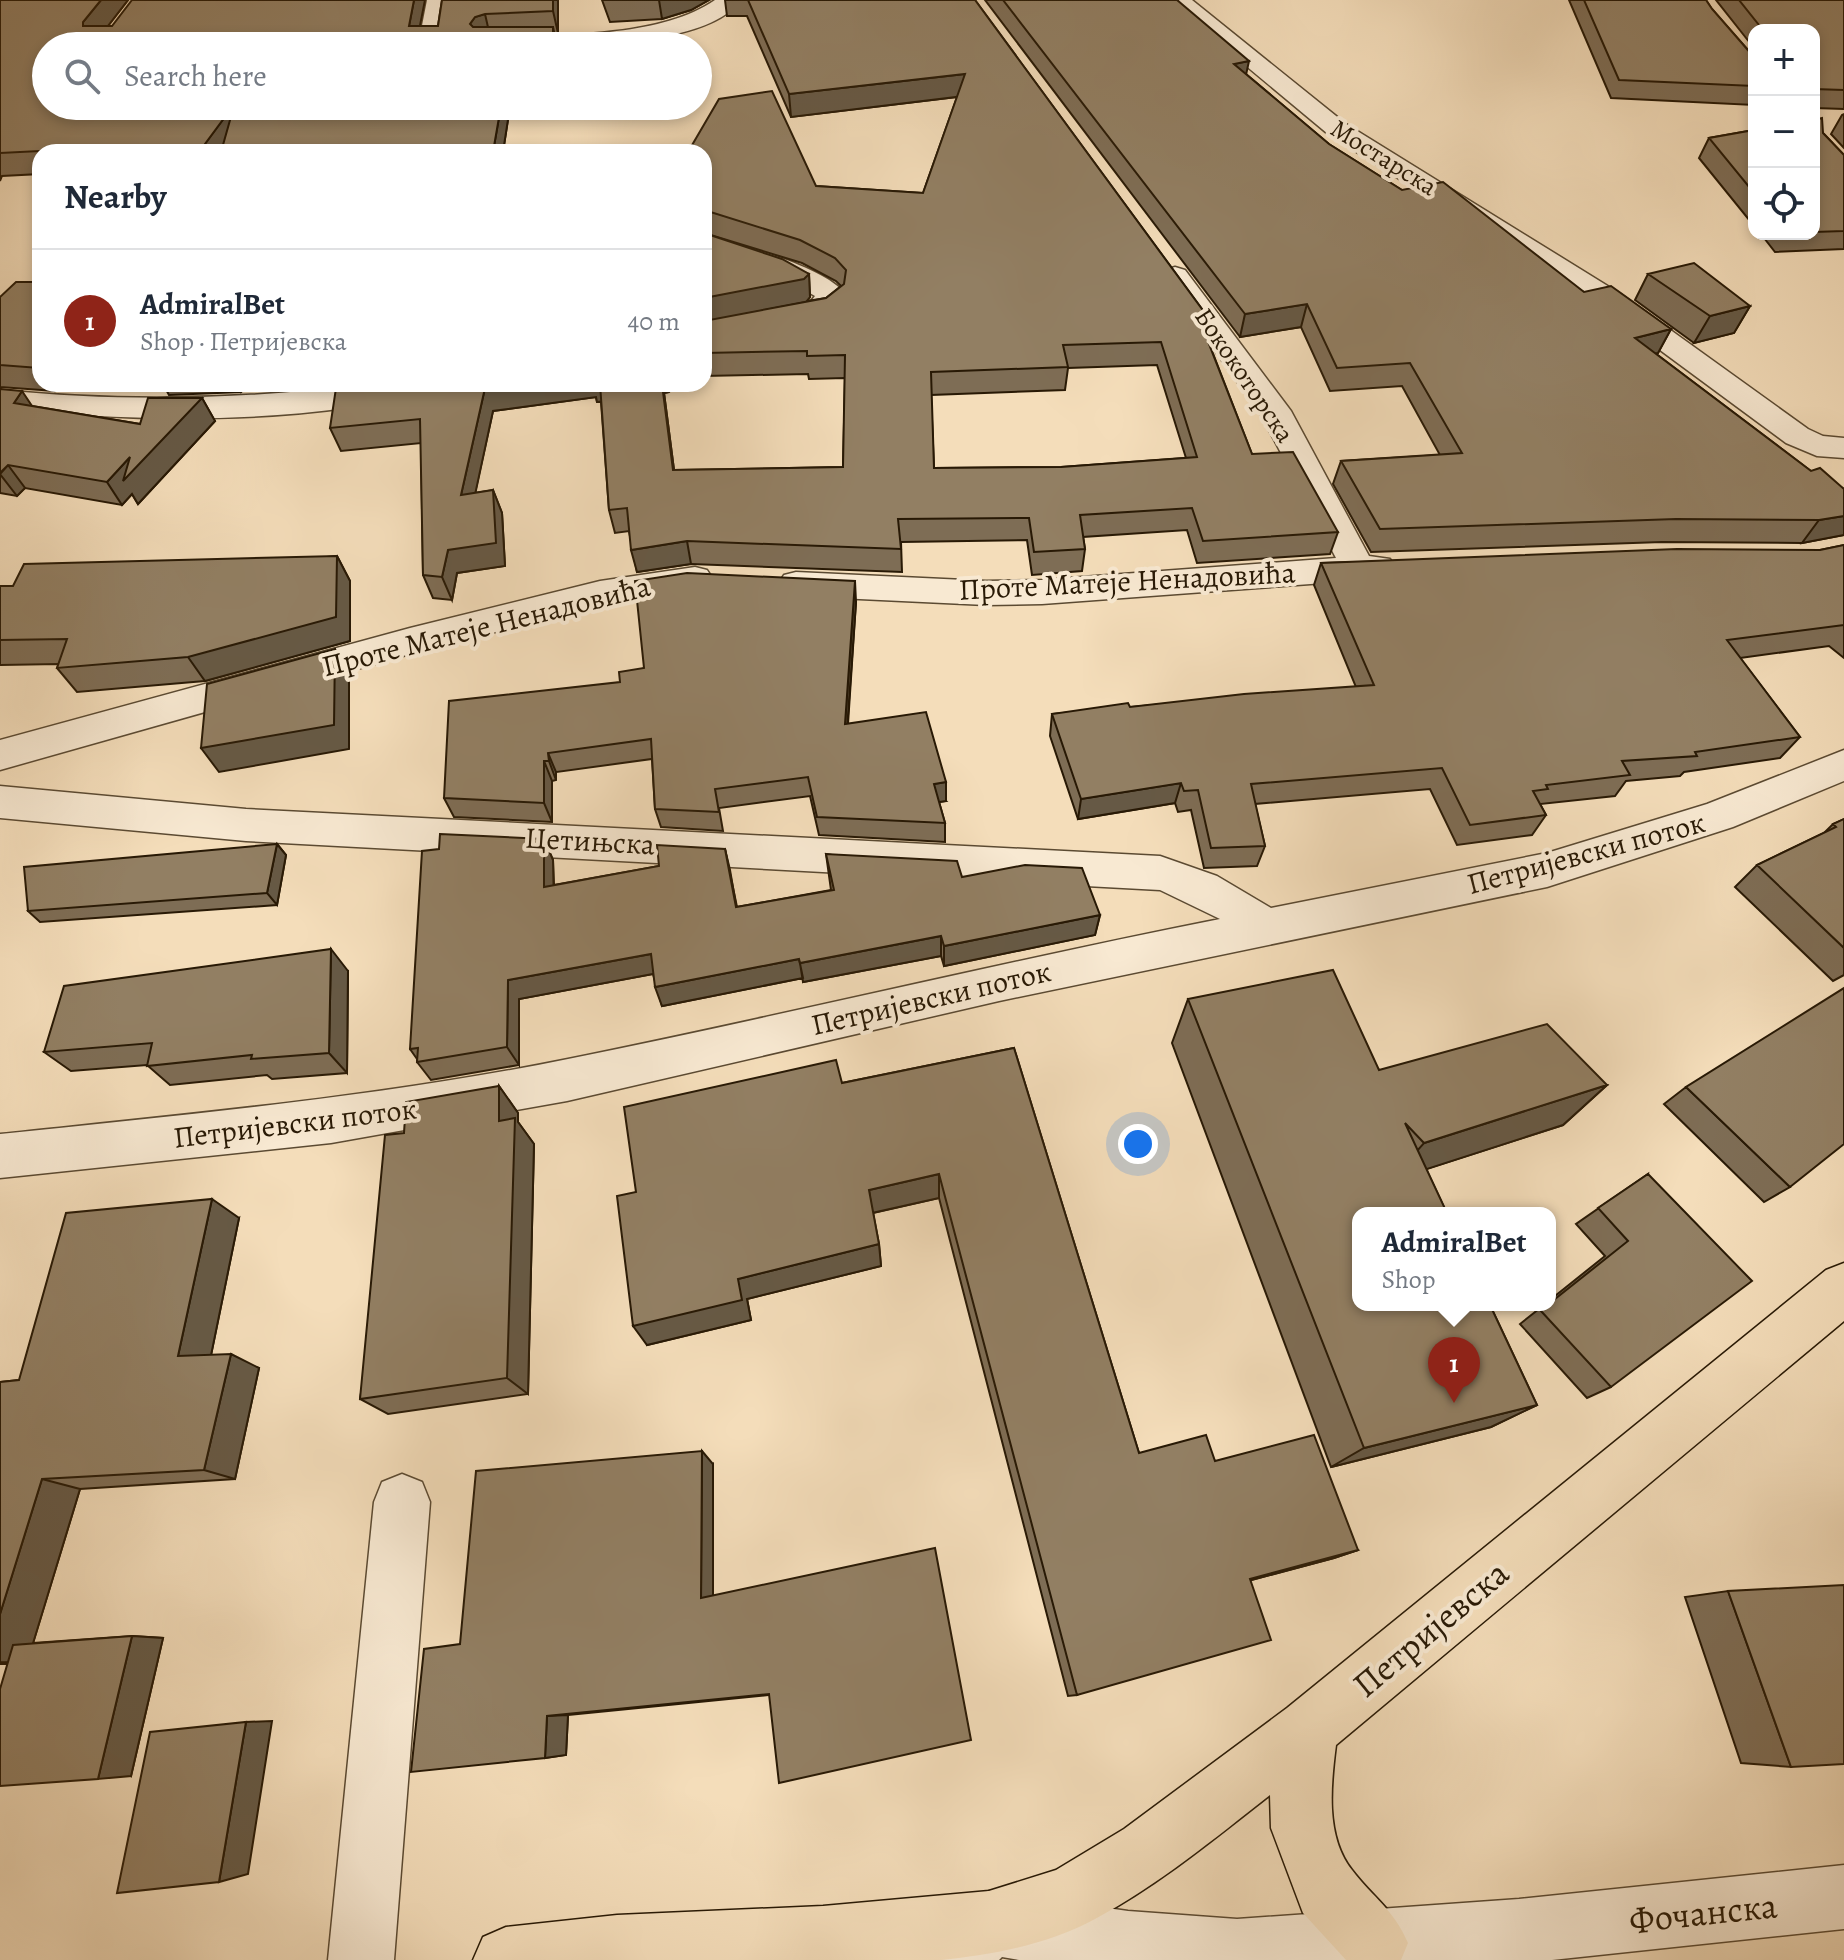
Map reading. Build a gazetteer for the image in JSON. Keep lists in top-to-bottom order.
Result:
{
  "streets": {
    "main road": ["Петријевска"],
    "street": [
      "Мостарска",
      "Бококоторска",
      "Проте Матеје Ненадовића",
      "Цетињска",
      "Петријевски поток",
      "Фочанска"
    ]
  },
  "crossings": [
    ["Бококоторска", "Проте Матеје Ненадовића"],
    ["Цетињска", "Петријевски поток"],
    ["Петријевска", "Фочанска"]
  ],
  "page": {
    "map_buttons": ["+", "−"],
    "search": "Search here",
    "heading": "Nearby",
    "list": [
      {
        "mark": "1",
        "name": "AdmiralBet",
        "note": "Shop · Петријевска",
        "value": "40 m"
      }
    ],
    "popup": ["AdmiralBet", "Shop"],
    "pins": "1"
  }
}
